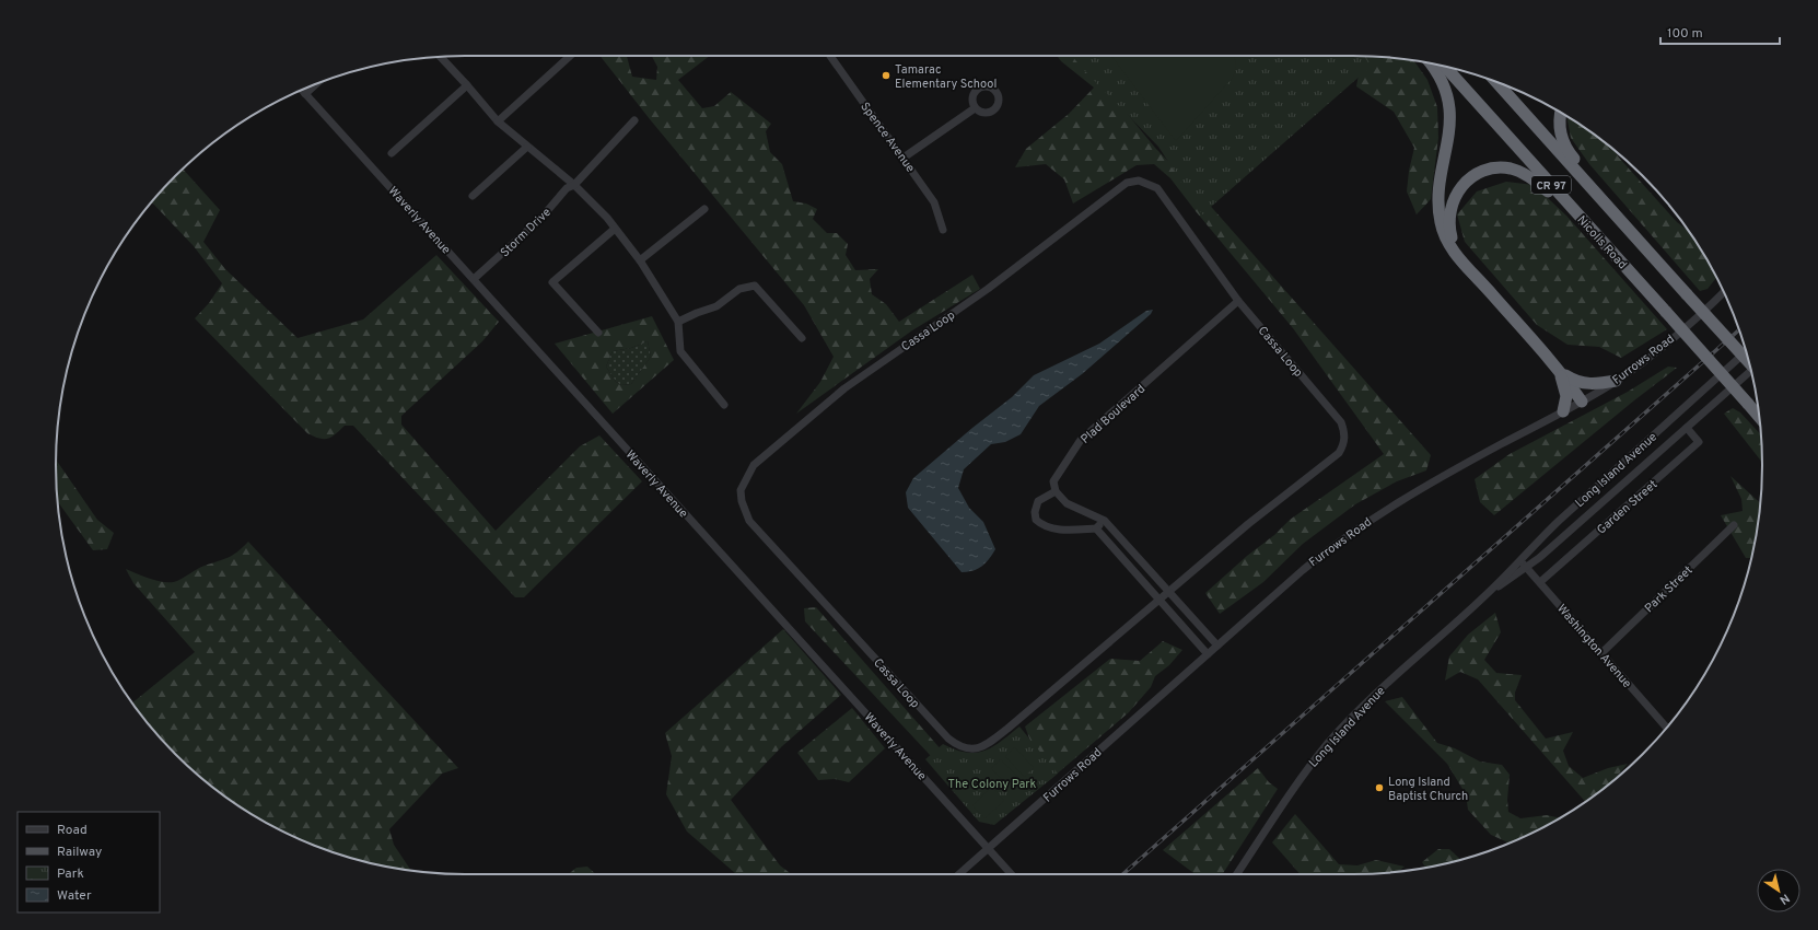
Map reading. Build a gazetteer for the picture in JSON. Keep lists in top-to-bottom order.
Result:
{
  "streets": {
    "highway": ["CR 97", "Nicolls Road"],
    "street": [
      "Spence Avenue",
      "Waverly Avenue",
      "Storm Drive",
      "Cassa Loop",
      "Furrows Road",
      "Plad Boulevard",
      "Long Island Avenue",
      "Garden Street",
      "Park Street",
      "Washington Avenue"
    ]
  },
  "crossings": [
    ["Waverly Avenue", "Storm Drive"],
    ["Waverly Avenue", "Furrows Road"],
    ["Cassa Loop", "Plad Boulevard"],
    ["Long Island Avenue", "Garden Street"],
    ["Long Island Avenue", "Washington Avenue"],
    ["Garden Street", "Washington Avenue"],
    ["Park Street", "Washington Avenue"]
  ],
  "parks": ["The Colony Park"],
  "places": ["Tamarac Elementary School", "Long Island Baptist Church"],
  "legend": [
    "Road",
    "Railway",
    "Park",
    "Water"
  ],
  "scale_bar": "100 m",
  "north": "bottom right"
}
